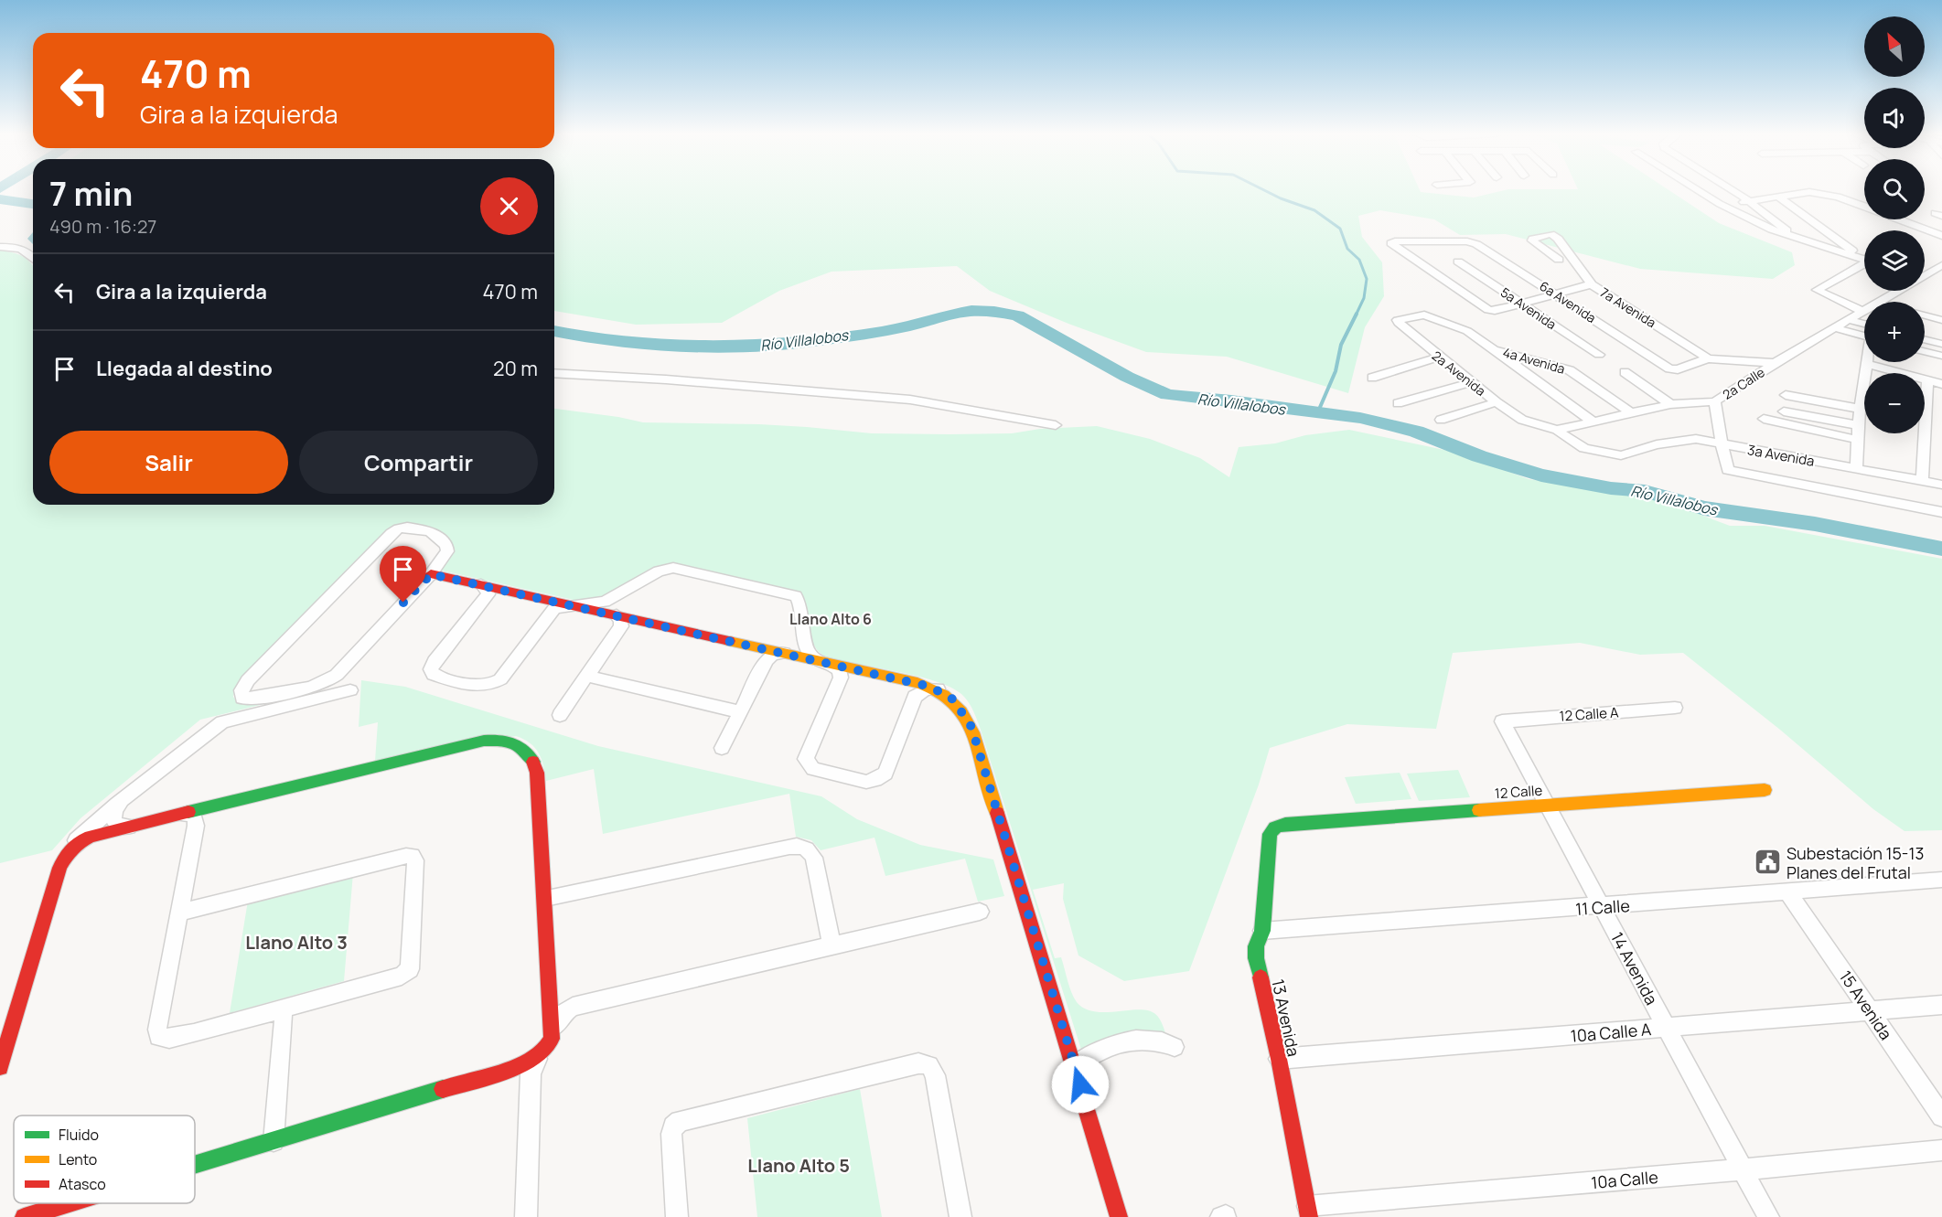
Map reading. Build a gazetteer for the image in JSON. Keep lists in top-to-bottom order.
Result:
{
  "streets": {
    "street": [
      "6a Avenida",
      "7a Avenida",
      "5a Avenida",
      "4a Avenida",
      "2a Avenida",
      "2a Calle",
      "3a Avenida",
      "12 Calle A",
      "12 Calle",
      "11 Calle",
      "14 Avenida",
      "15 Avenida",
      "13 Avenida",
      "10a Calle A",
      "10a Calle"
    ]
  },
  "crossings": [
    ["6a Avenida", "7a Avenida"],
    ["6a Avenida", "5a Avenida"],
    ["4a Avenida", "2a Avenida"],
    ["4a Avenida", "2a Calle"],
    ["2a Avenida", "2a Calle"],
    ["2a Avenida", "3a Avenida"],
    ["2a Calle", "3a Avenida"],
    ["12 Calle A", "14 Avenida"],
    ["12 Calle", "14 Avenida"],
    ["12 Calle", "13 Avenida"],
    ["11 Calle", "14 Avenida"],
    ["11 Calle", "15 Avenida"],
    ["11 Calle", "13 Avenida"],
    ["14 Avenida", "10a Calle A"],
    ["14 Avenida", "10a Calle"],
    ["15 Avenida", "10a Calle A"],
    ["13 Avenida", "10a Calle A"],
    ["13 Avenida", "10a Calle"]
  ],
  "districts": ["Llano Alto 6", "Llano Alto 3", "Llano Alto 5"],
  "water": ["Río Villalobos"],
  "places": {
    "public building": ["Subestación 15-13 Planes del Frutal"]
  },
  "legend": ["Fluido", "Lento", "Atasco"],
  "north": "top left",
  "page": {
    "map_buttons": ["+", "−"],
    "turn": ["470 m", "Gira a la izquierda"],
    "heading": ["7 min", "490 m · 16:27"],
    "list": [
      {
        "name": "Gira a la izquierda",
        "value": "470 m"
      },
      {
        "name": "Llegada al destino",
        "value": "20 m"
      }
    ],
    "buttons": ["Salir", "Compartir"]
  }
}
